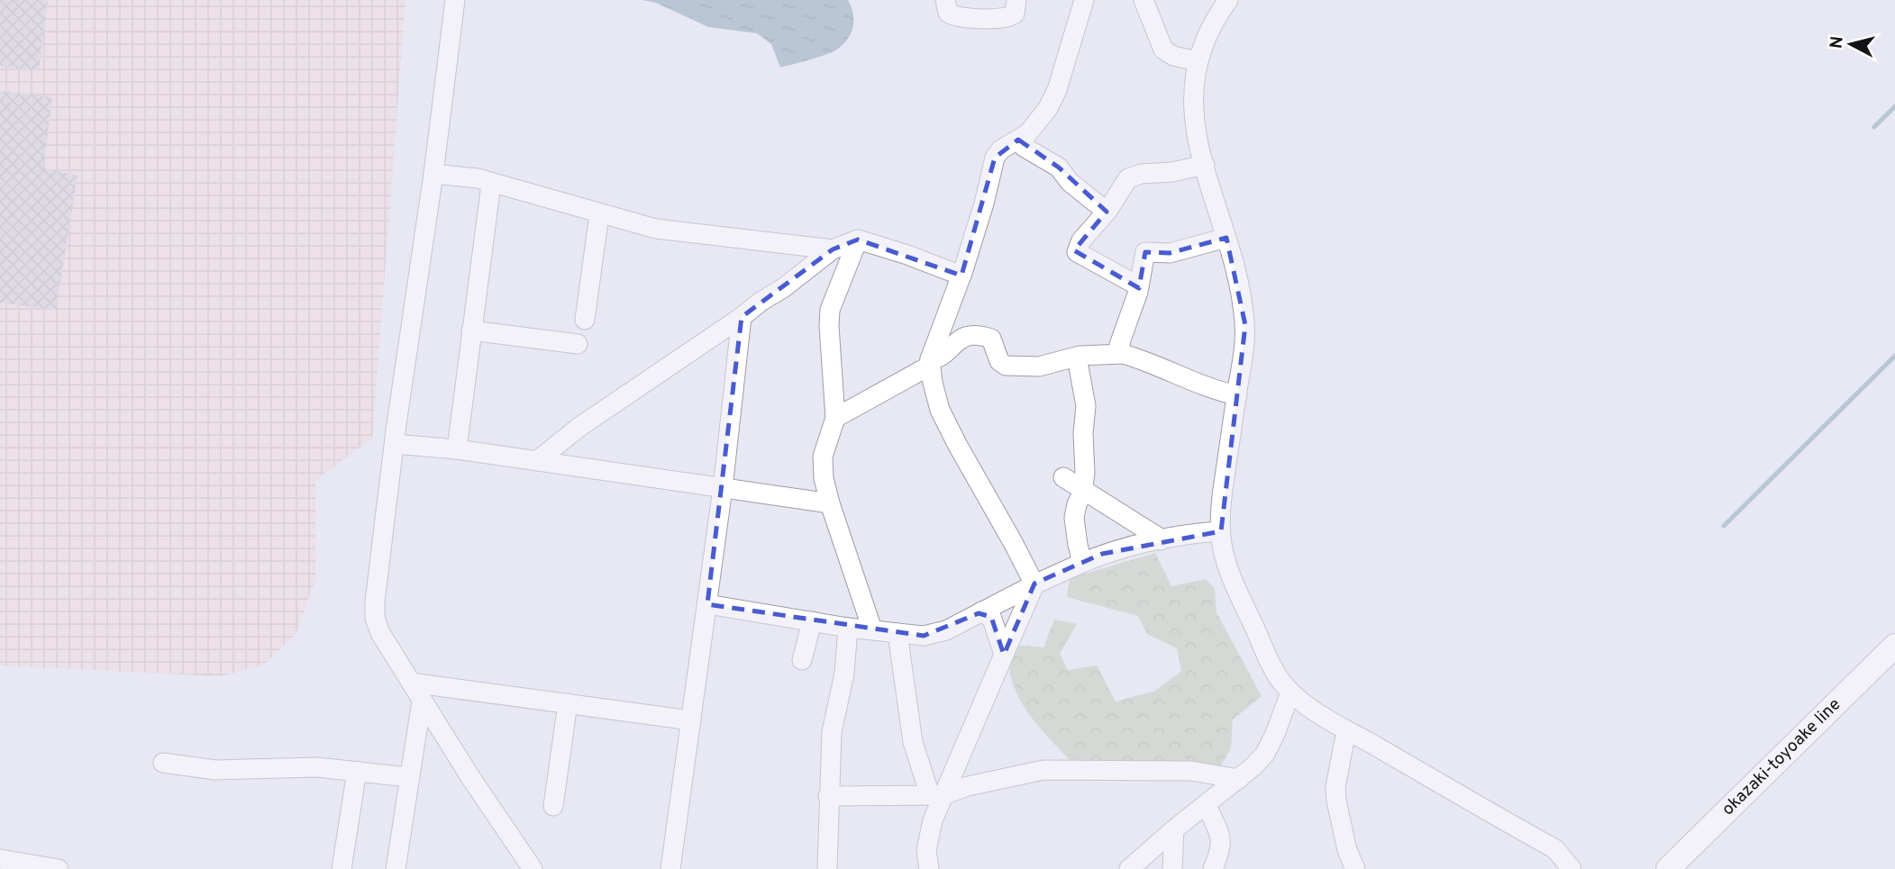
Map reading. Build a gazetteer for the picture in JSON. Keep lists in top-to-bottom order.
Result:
{
  "streets": {
    "main road": ["okazaki-toyoake line"]
  },
  "north": "left"
}
